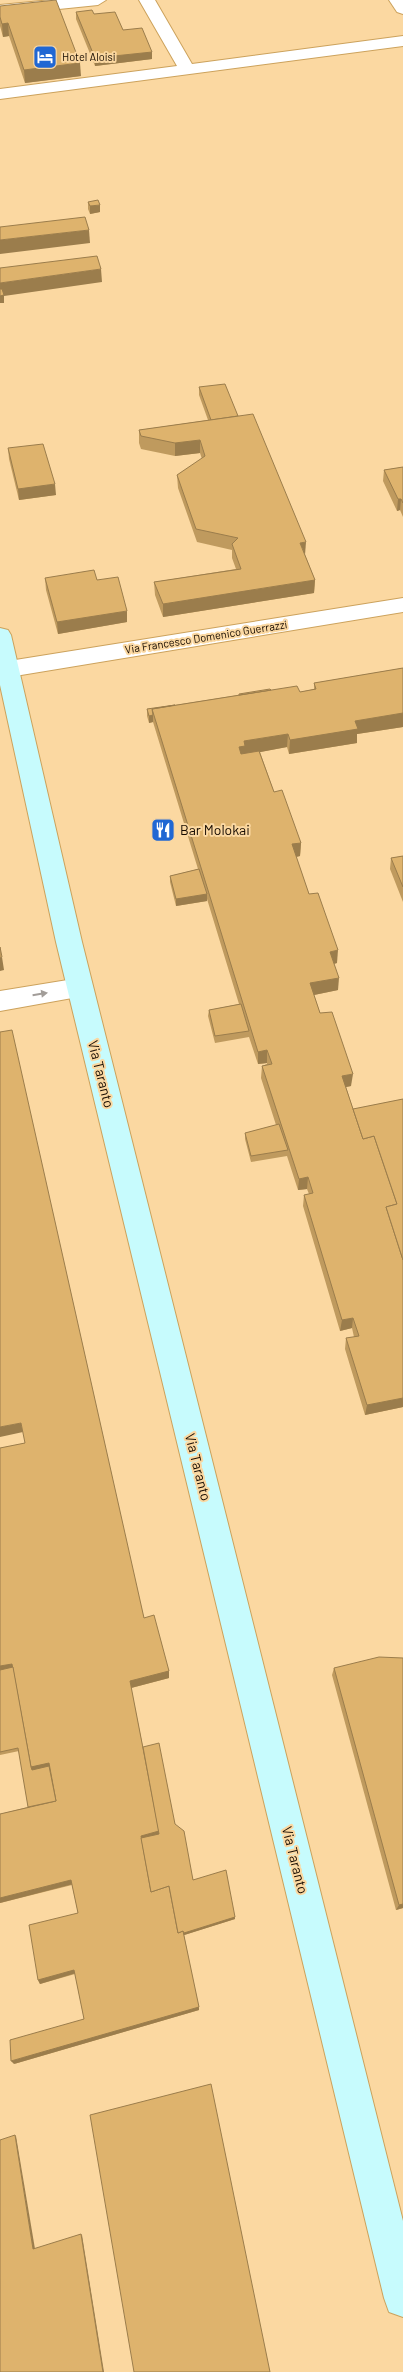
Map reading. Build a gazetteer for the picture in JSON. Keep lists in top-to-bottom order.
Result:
{
  "streets": {
    "main road": ["Via Taranto"],
    "street": ["Via Francesco Domenico Guerrazzi"]
  },
  "crossings": [
    ["Via Francesco Domenico Guerrazzi", "Via Taranto"]
  ],
  "places": {
    "hotel": ["Hotel Aloisi"],
    "restaurant": ["Bar Molokai"]
  }
}
